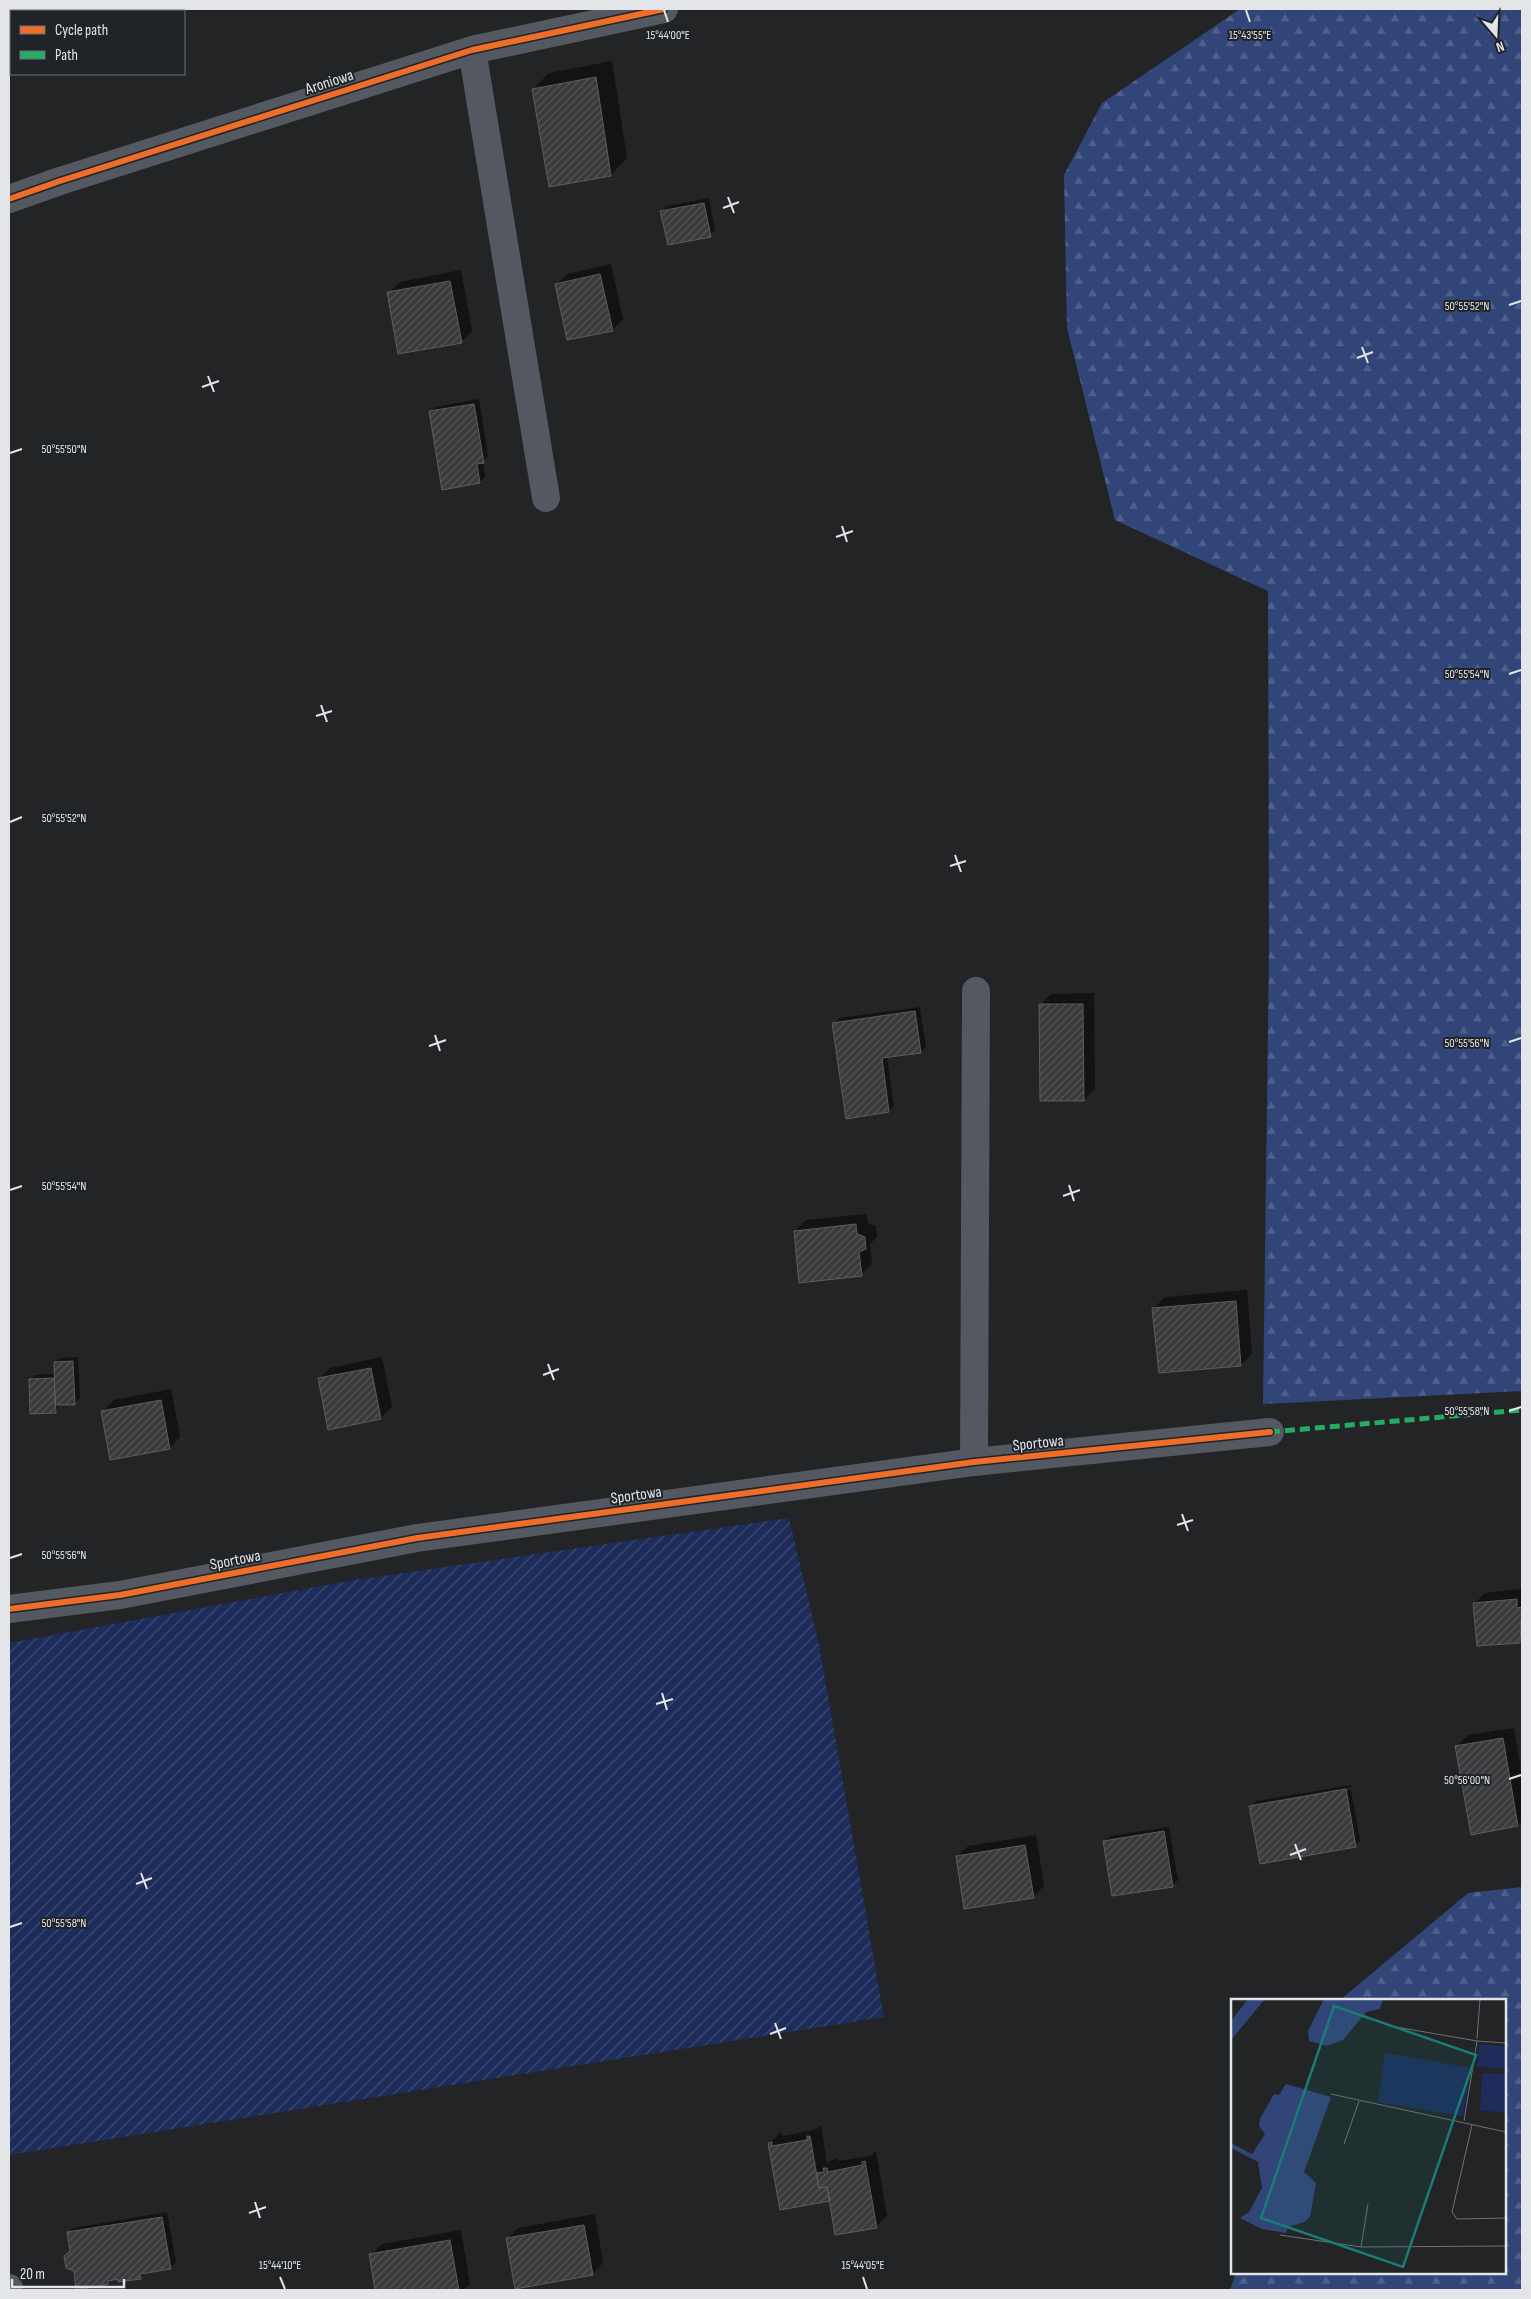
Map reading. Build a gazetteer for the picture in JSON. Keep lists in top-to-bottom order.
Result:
{
  "streets": {
    "street": ["Aroniowa", "Sportowa"]
  },
  "legend": ["Cycle path", "Path"],
  "scale_bar": "20 m",
  "north": "bottom",
  "coordinates": [
    "15°43'55\"E",
    "15°44'00\"E",
    "50°55'52\"N",
    "50°55'50\"N",
    "50°55'54\"N",
    "50°55'56\"N",
    "50°55'58\"N",
    "50°56'00\"N",
    "15°44'10\"E",
    "15°44'05\"E"
  ]
}
